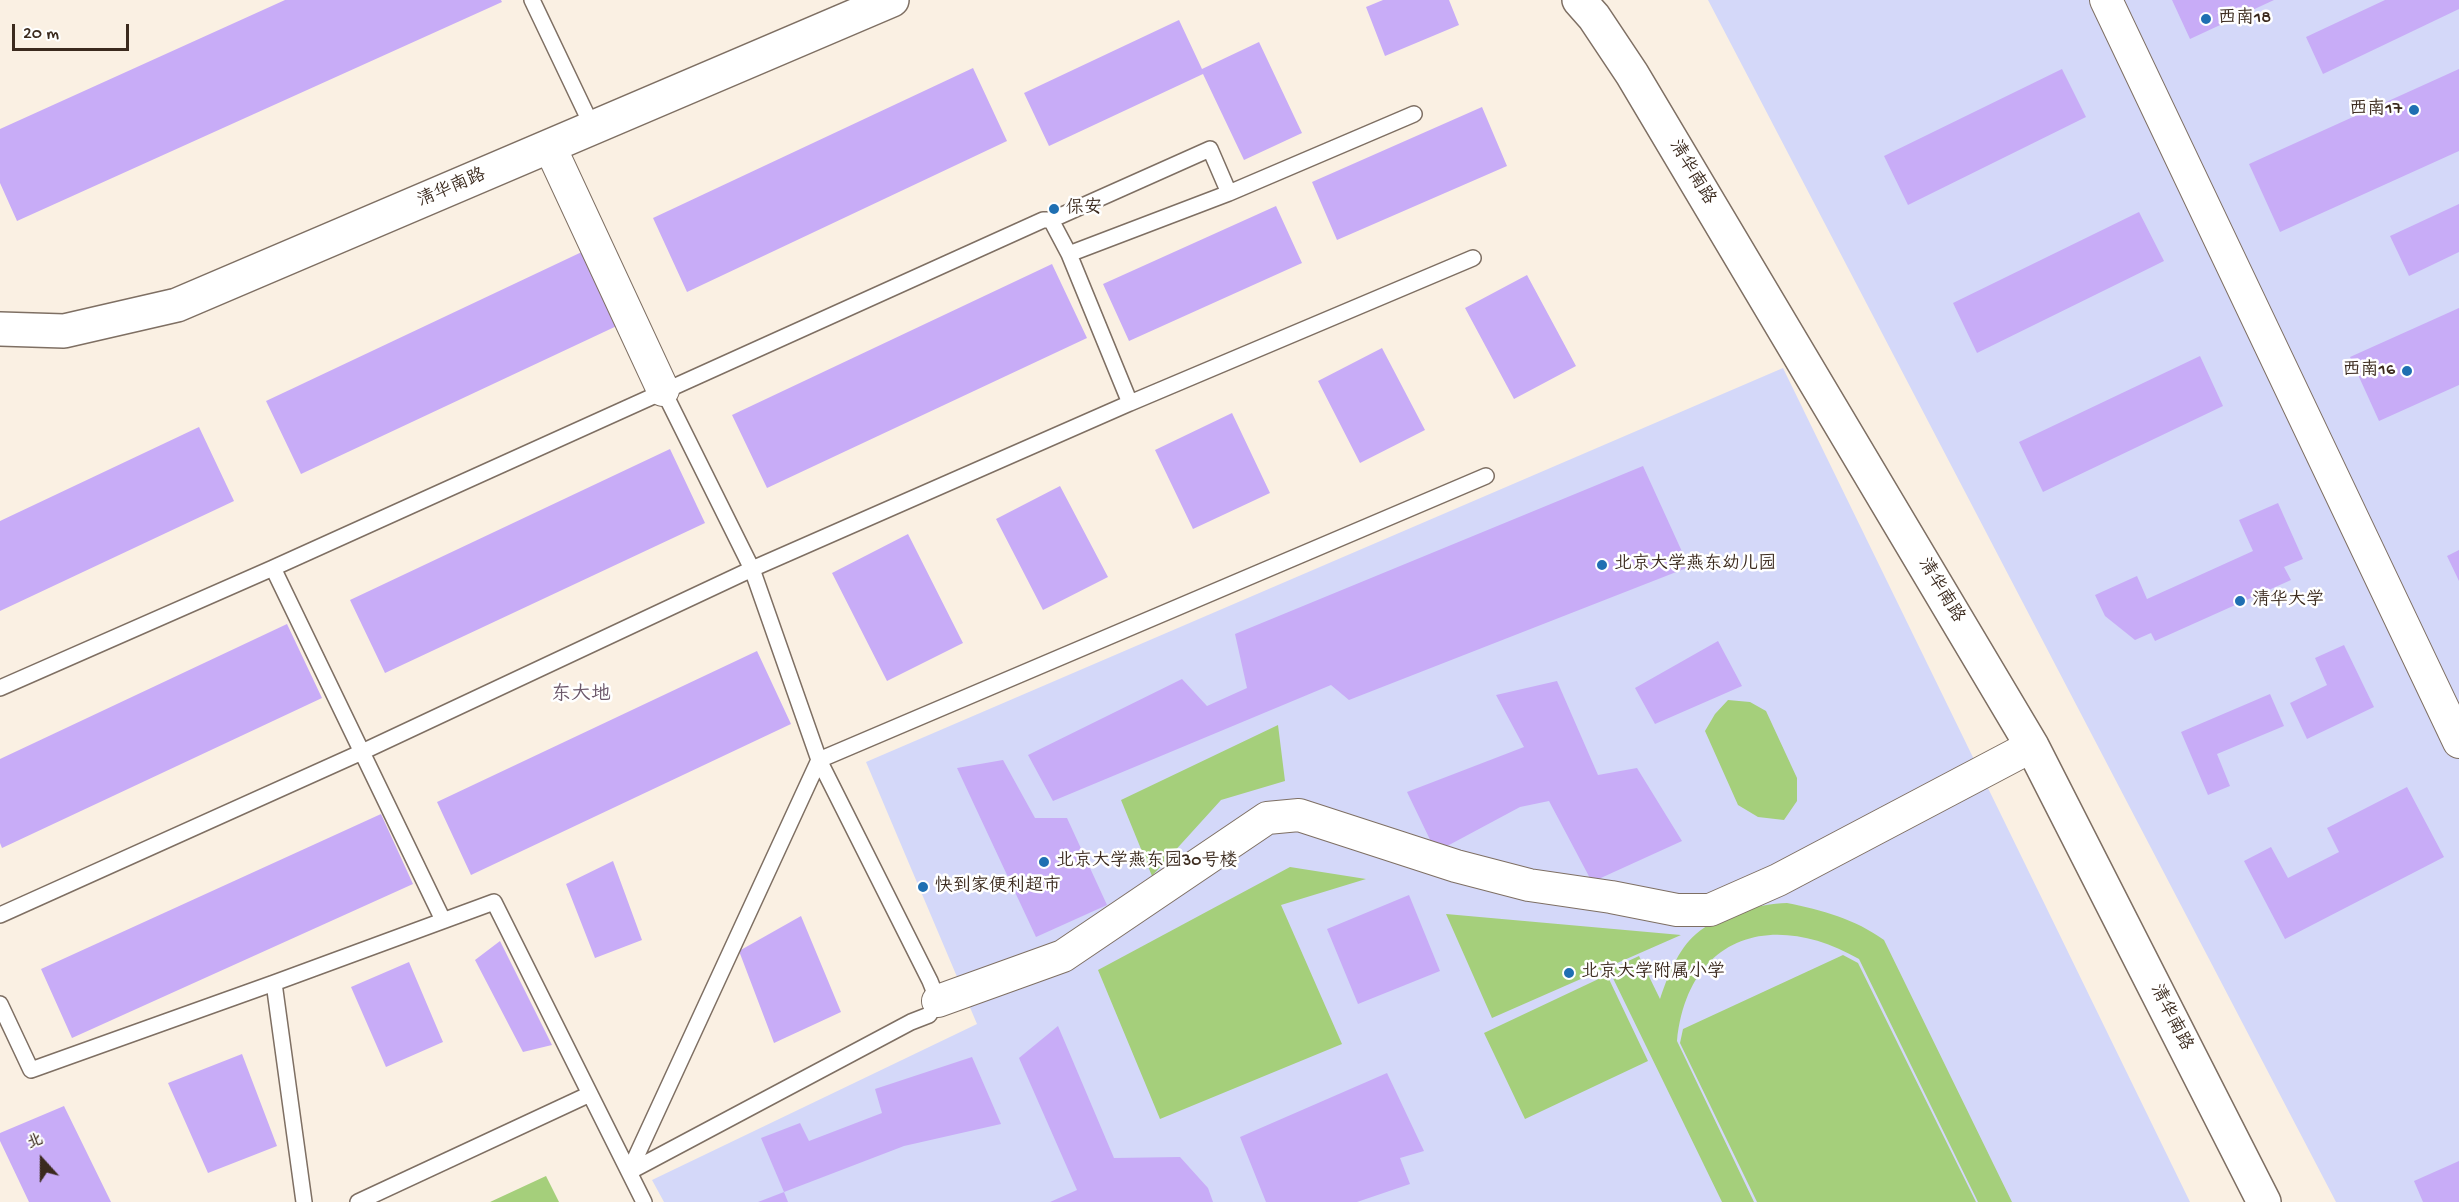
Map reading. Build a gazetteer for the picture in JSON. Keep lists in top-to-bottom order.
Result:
{
  "streets": {
    "street": ["清华南路"]
  },
  "districts": ["东大地"],
  "places": [
    "西南18",
    "西南17",
    "保安",
    "西南16",
    "北京大学燕东幼儿园",
    "清华大学",
    "北京大学燕东园30号楼",
    "快到家便利超市",
    "北京大学附属小学"
  ],
  "scale_bar": "20 m",
  "north": "top"
}
